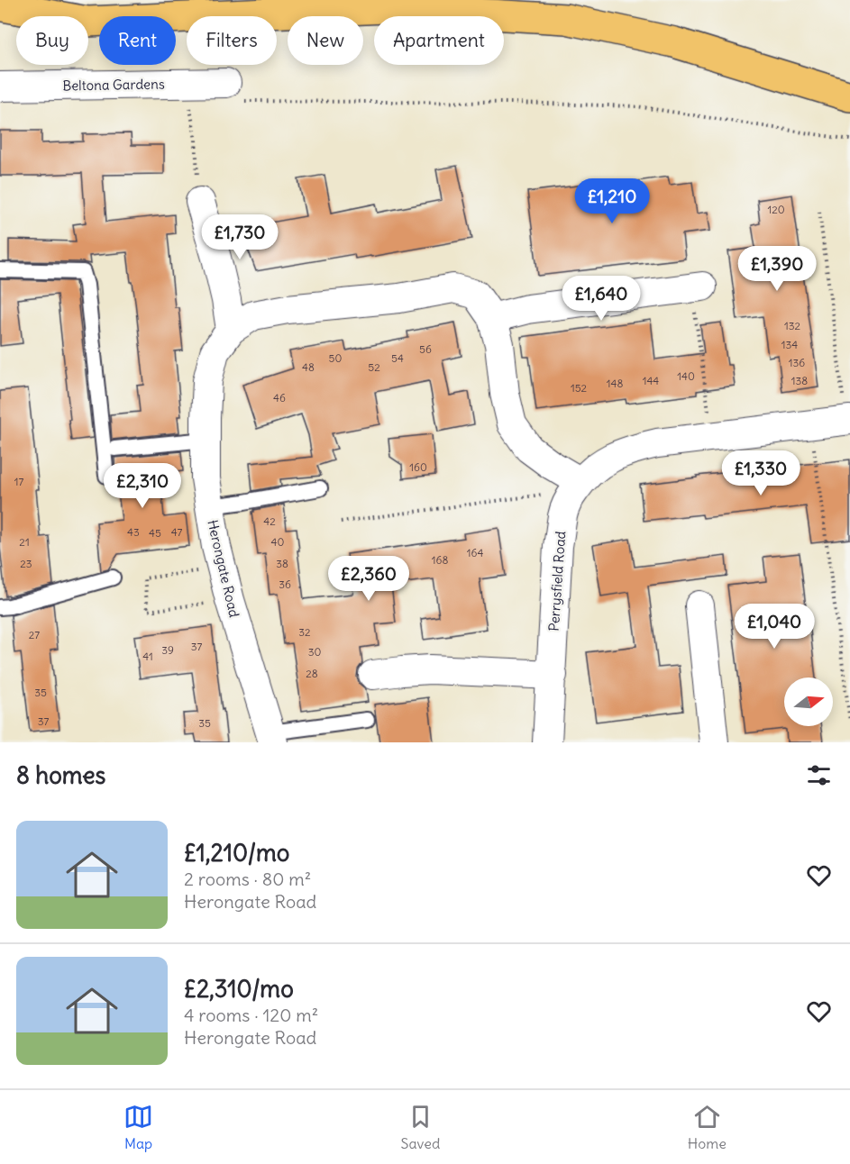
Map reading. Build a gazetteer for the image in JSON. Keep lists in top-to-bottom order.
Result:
{
  "streets": {
    "street": ["Beltona Gardens", "Herongate Road", "Perrysfield Road"]
  },
  "crossings": [
    ["Herongate Road", "Perrysfield Road"]
  ],
  "house_numbers": [
    "120",
    "132",
    "134",
    "56",
    "50",
    "54",
    "136",
    "48",
    "52",
    "140",
    "144",
    "138",
    "148",
    "152",
    "46",
    "160",
    "17",
    "42",
    "43",
    "47",
    "45",
    "21",
    "40",
    "164",
    "168",
    "23",
    "38",
    "36",
    "32",
    "27",
    "37",
    "39",
    "30",
    "41",
    "28",
    "35",
    "37",
    "35"
  ],
  "north": "right",
  "page": {
    "chip": [
      "Buy",
      "Rent",
      "Filters",
      "New",
      "Apartment"
    ],
    "price": [
      "£1,210",
      "£1,730",
      "£1,390",
      "£1,640",
      "£1,330",
      "£2,310",
      "£2,360",
      "£1,040"
    ],
    "heading": "8 homes",
    "list": [
      {
        "name": "£1,210/mo",
        "note": "2 rooms · 80 m² · Herongate Road"
      },
      {
        "name": "£2,310/mo",
        "note": "4 rooms · 120 m² · Herongate Road"
      }
    ],
    "tabs": ["Map", "Saved", "Home"]
  }
}
